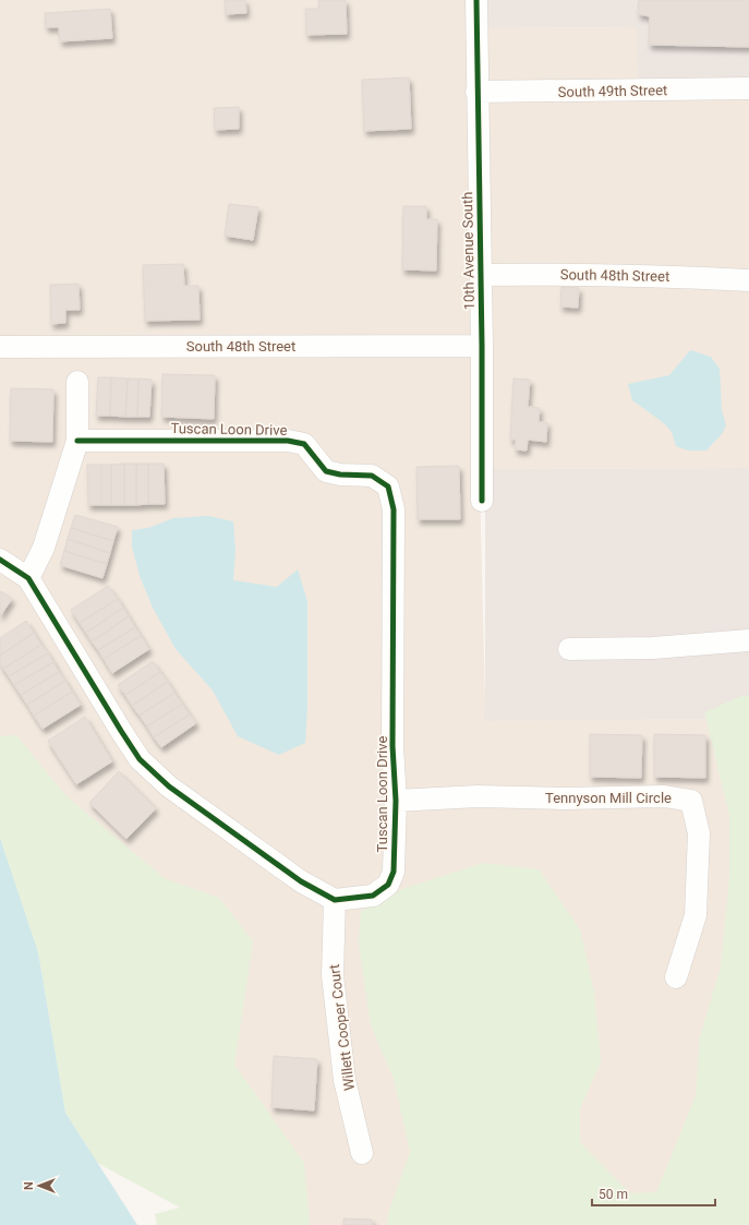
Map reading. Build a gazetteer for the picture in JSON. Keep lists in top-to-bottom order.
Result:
{
  "streets": {
    "street": [
      "South 49th Street",
      "10th Avenue South",
      "South 48th Street",
      "Tuscan Loon Drive",
      "Tennyson Mill Circle",
      "Willett Cooper Court"
    ]
  },
  "crossings": [
    ["South 49th Street", "10th Avenue South"],
    ["10th Avenue South", "South 48th Street"],
    ["Tuscan Loon Drive", "Tennyson Mill Circle"],
    ["Tuscan Loon Drive", "Willett Cooper Court"]
  ],
  "scale_bar": "50 m",
  "north": "left"
}
